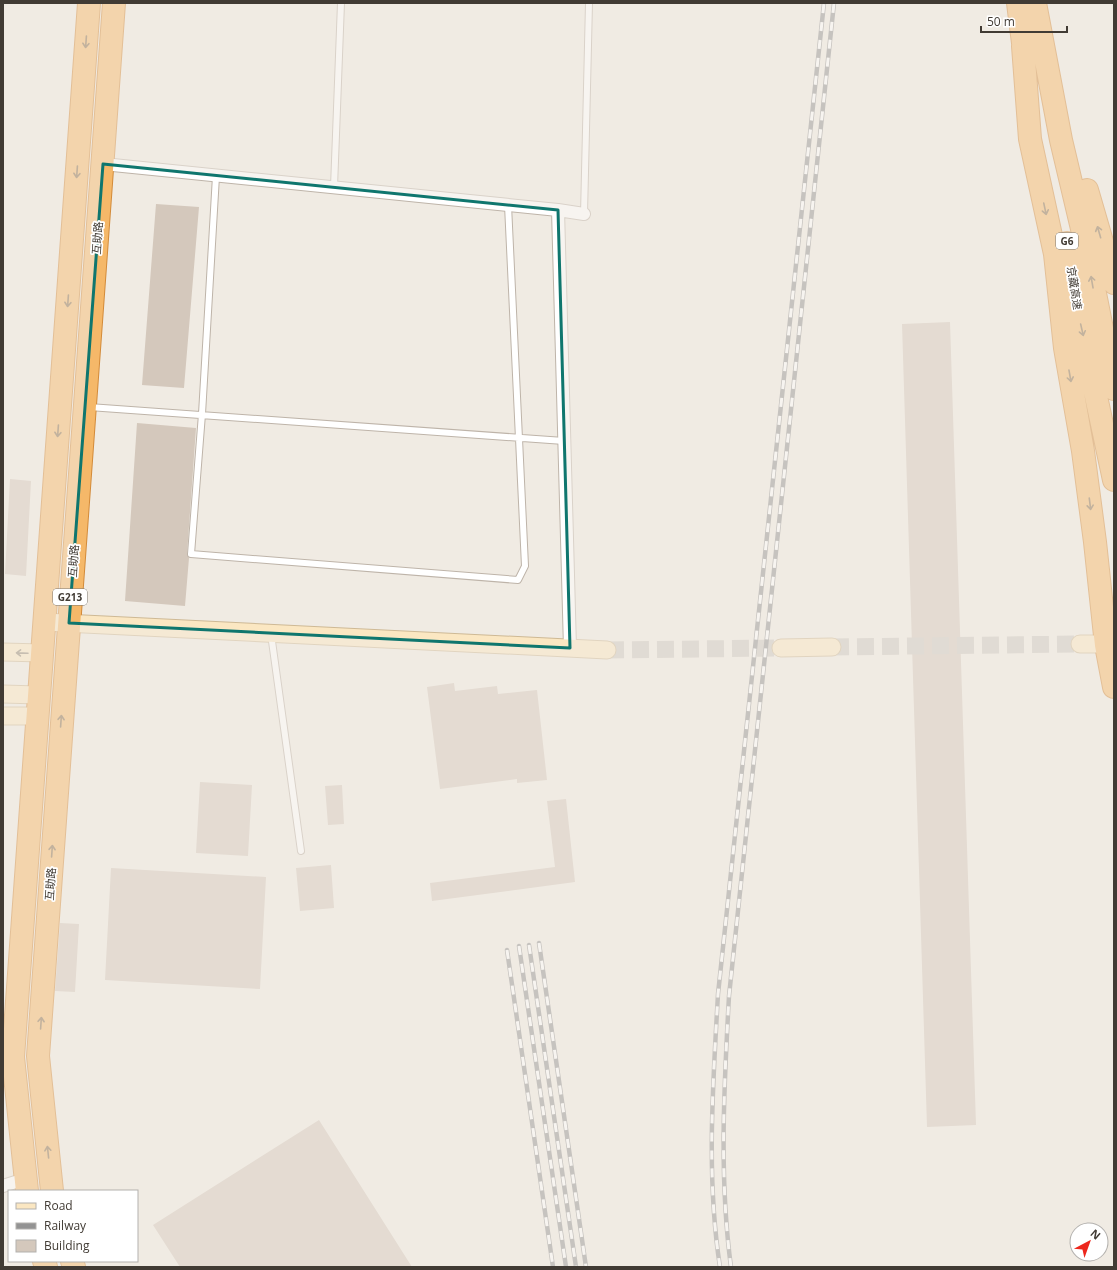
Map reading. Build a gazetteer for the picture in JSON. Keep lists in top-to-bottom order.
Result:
{
  "streets": {
    "highway": [
      "互助路",
      "G6",
      "京藏高速",
      "G213"
    ]
  },
  "legend": ["Road", "Railway", "Building"],
  "scale_bar": "50 m",
  "north": "top right"
}
